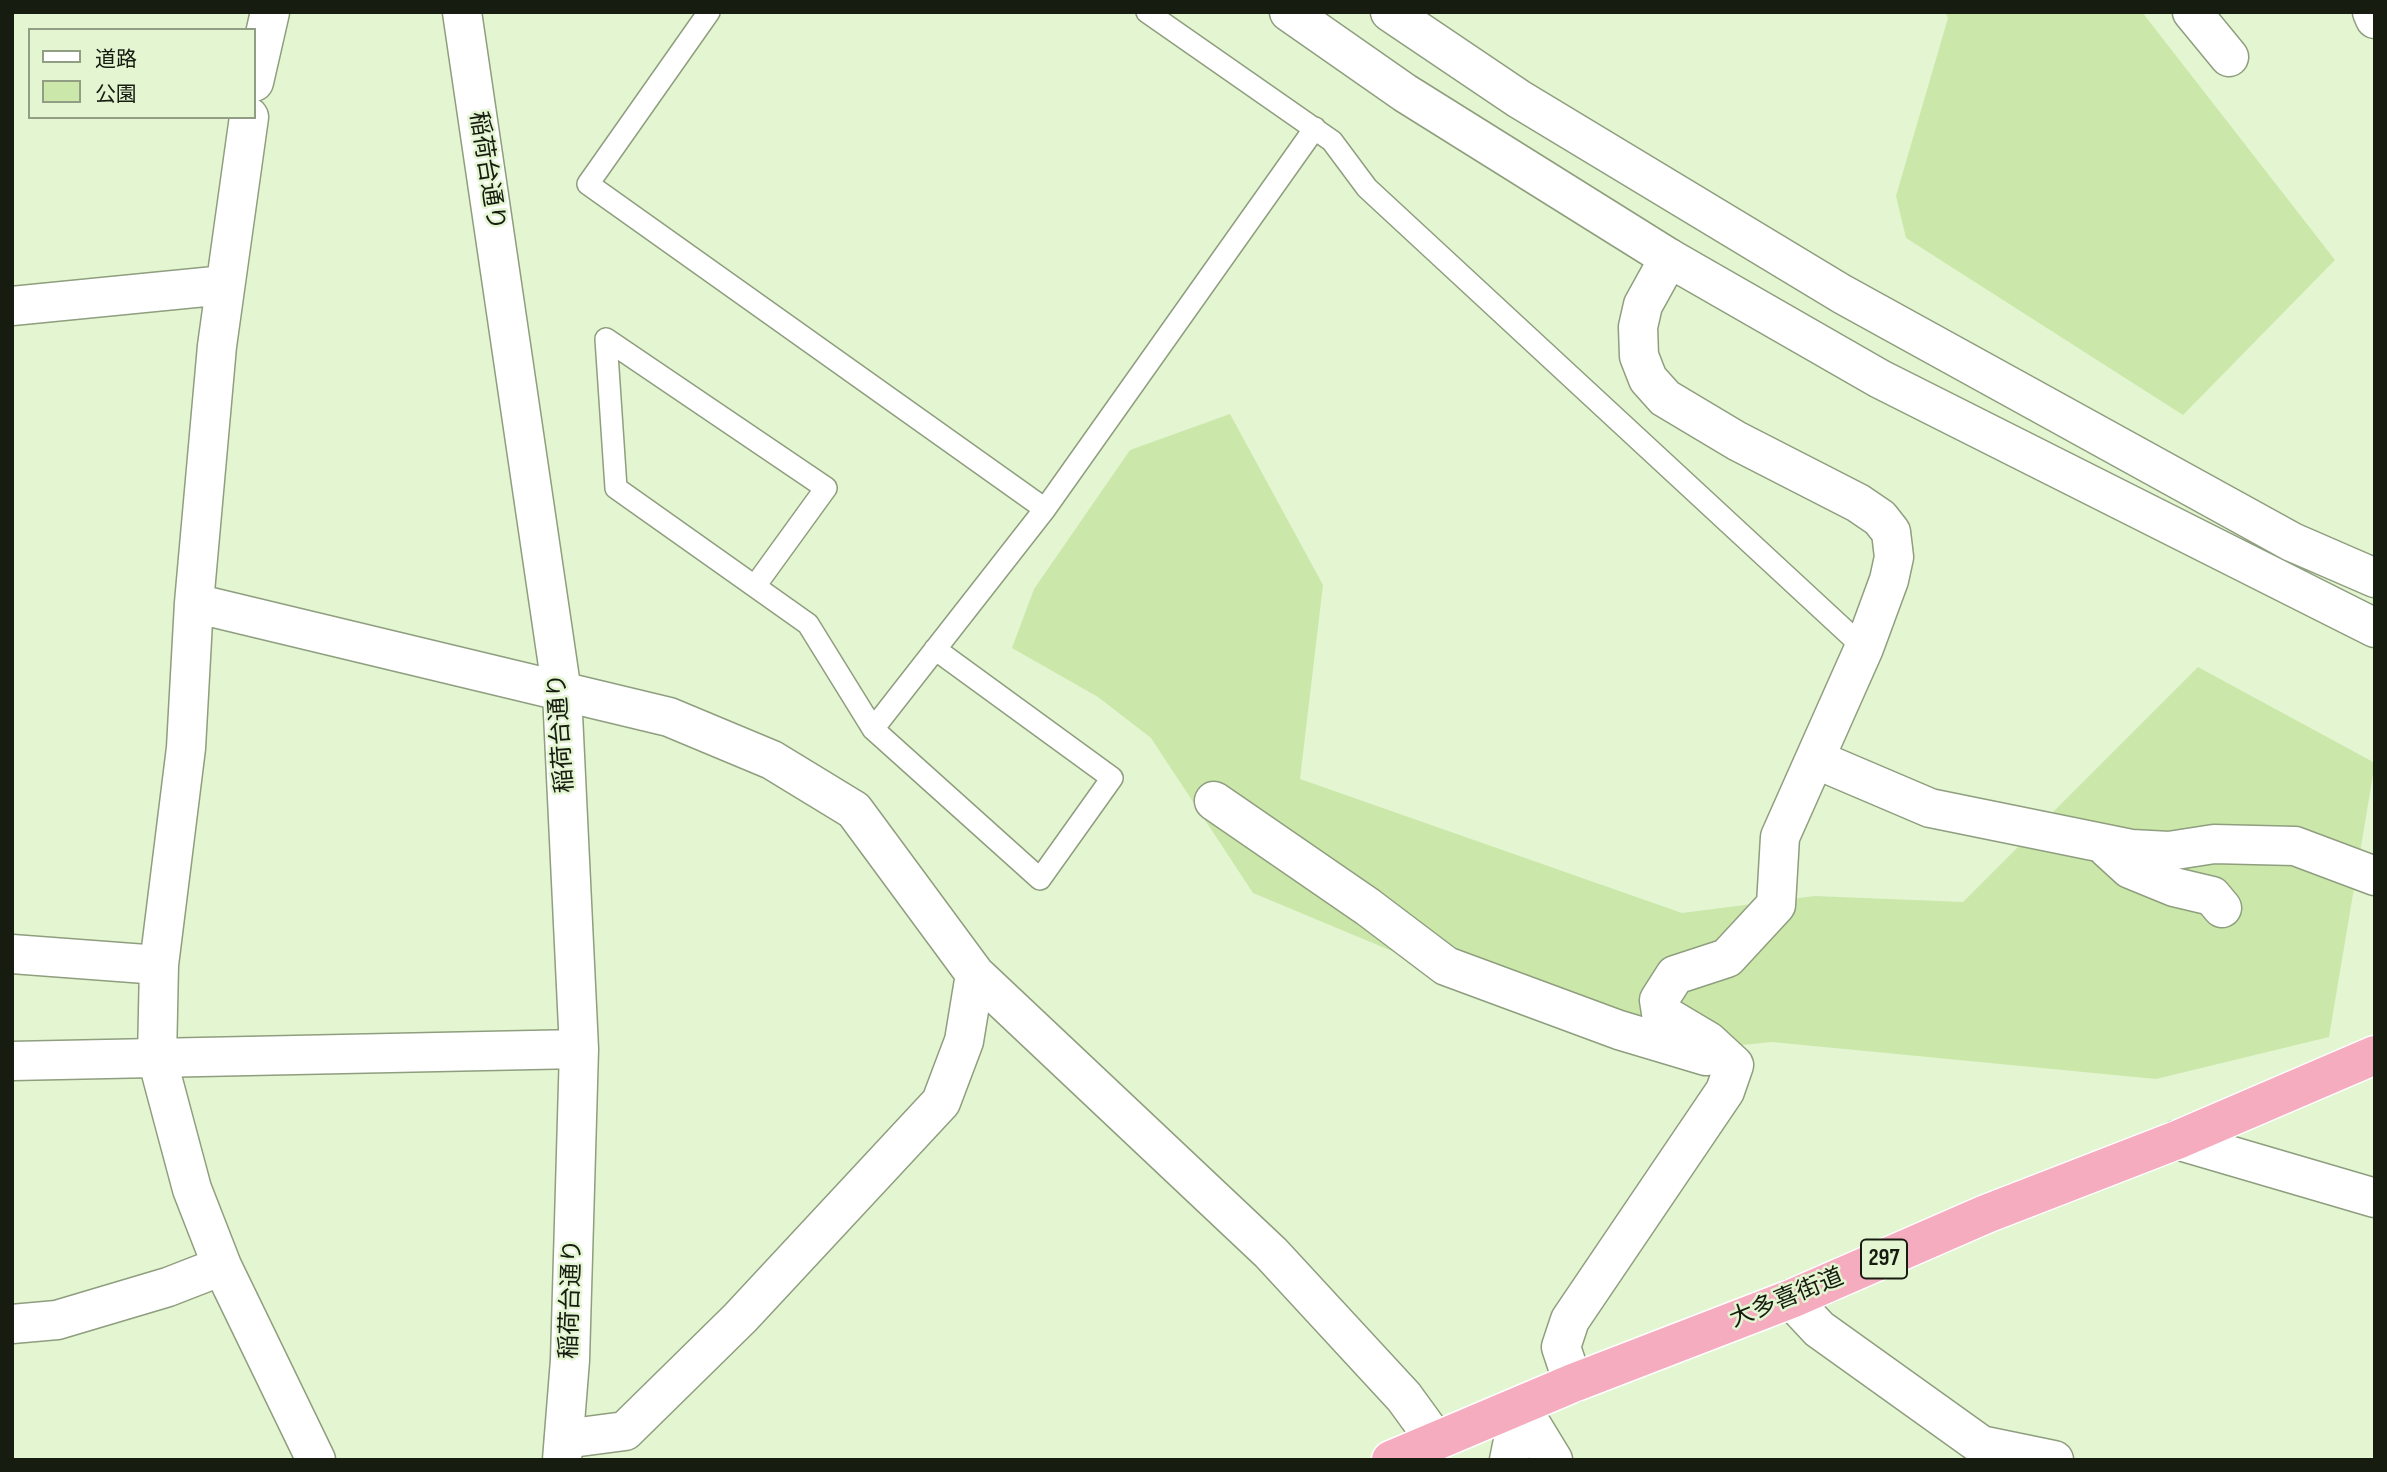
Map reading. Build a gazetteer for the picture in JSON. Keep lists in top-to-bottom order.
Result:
{
  "streets": {
    "highway": ["297", "大多喜街道"],
    "street": ["稲荷台通り"]
  },
  "legend": ["道路", "公園"]
}
